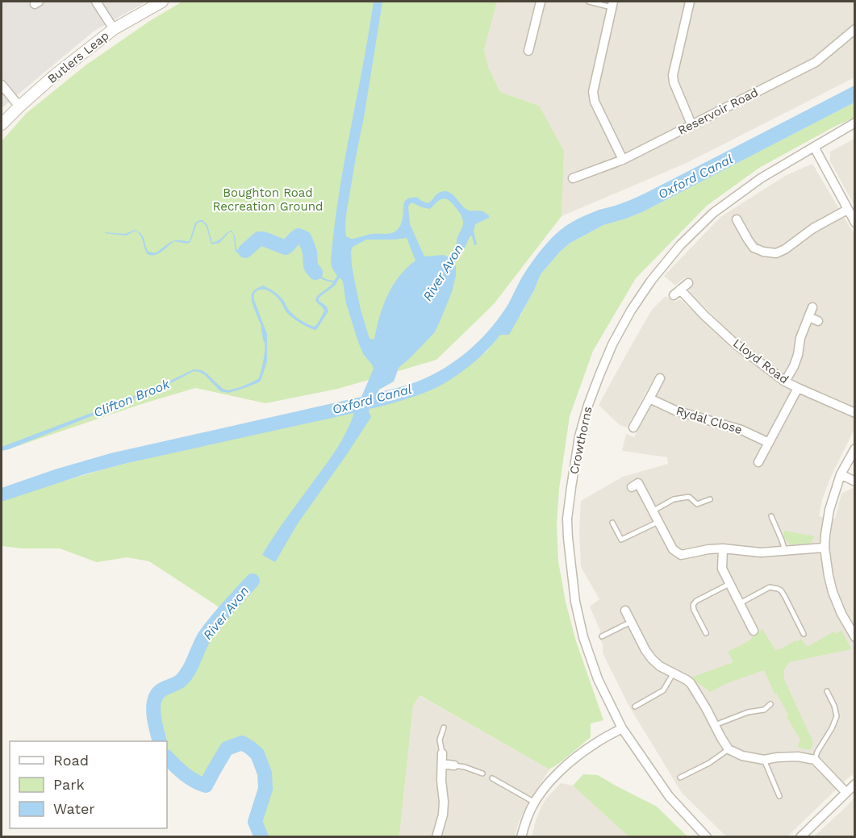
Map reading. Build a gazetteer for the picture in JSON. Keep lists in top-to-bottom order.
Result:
{
  "streets": {
    "street": [
      "Butlers Leap",
      "Reservoir Road",
      "Lloyd Road",
      "Rydal Close",
      "Crowthorns"
    ]
  },
  "water": ["Oxford Canal", "River Avon", "Clifton Brook"],
  "parks": ["Boughton Road Recreation Ground"],
  "legend": ["Road", "Park", "Water"]
}
